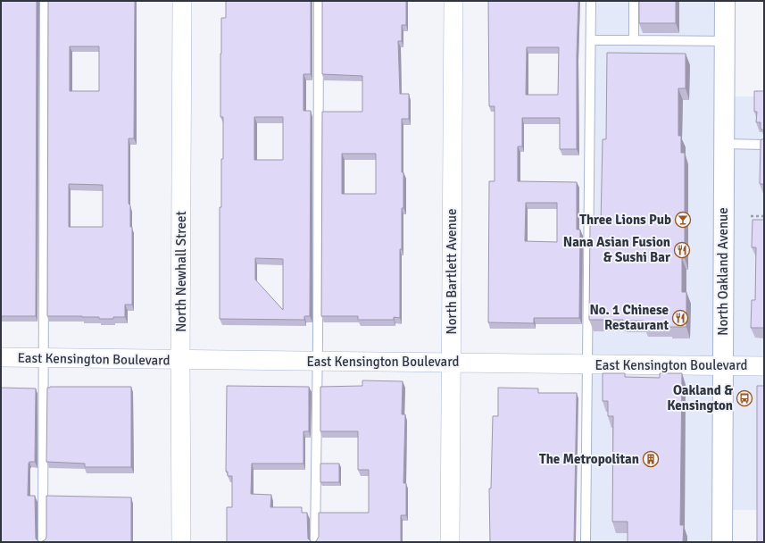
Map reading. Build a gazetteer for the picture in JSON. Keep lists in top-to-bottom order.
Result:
{
  "streets": {
    "main road": ["North Oakland Avenue"],
    "street": ["North Newhall Street", "North Bartlett Avenue", "East Kensington Boulevard"]
  },
  "crossings": [
    ["North Newhall Street", "East Kensington Boulevard"],
    ["North Bartlett Avenue", "East Kensington Boulevard"],
    ["North Oakland Avenue", "East Kensington Boulevard"]
  ],
  "places": {
    "bar": ["Three Lions Pub"],
    "restaurant": ["Nana Asian Fusion & Sushi Bar", "No. 1 Chinese Restaurant"],
    "bus stop": ["Oakland & Kensington"],
    "building": ["The Metropolitan"]
  }
}
